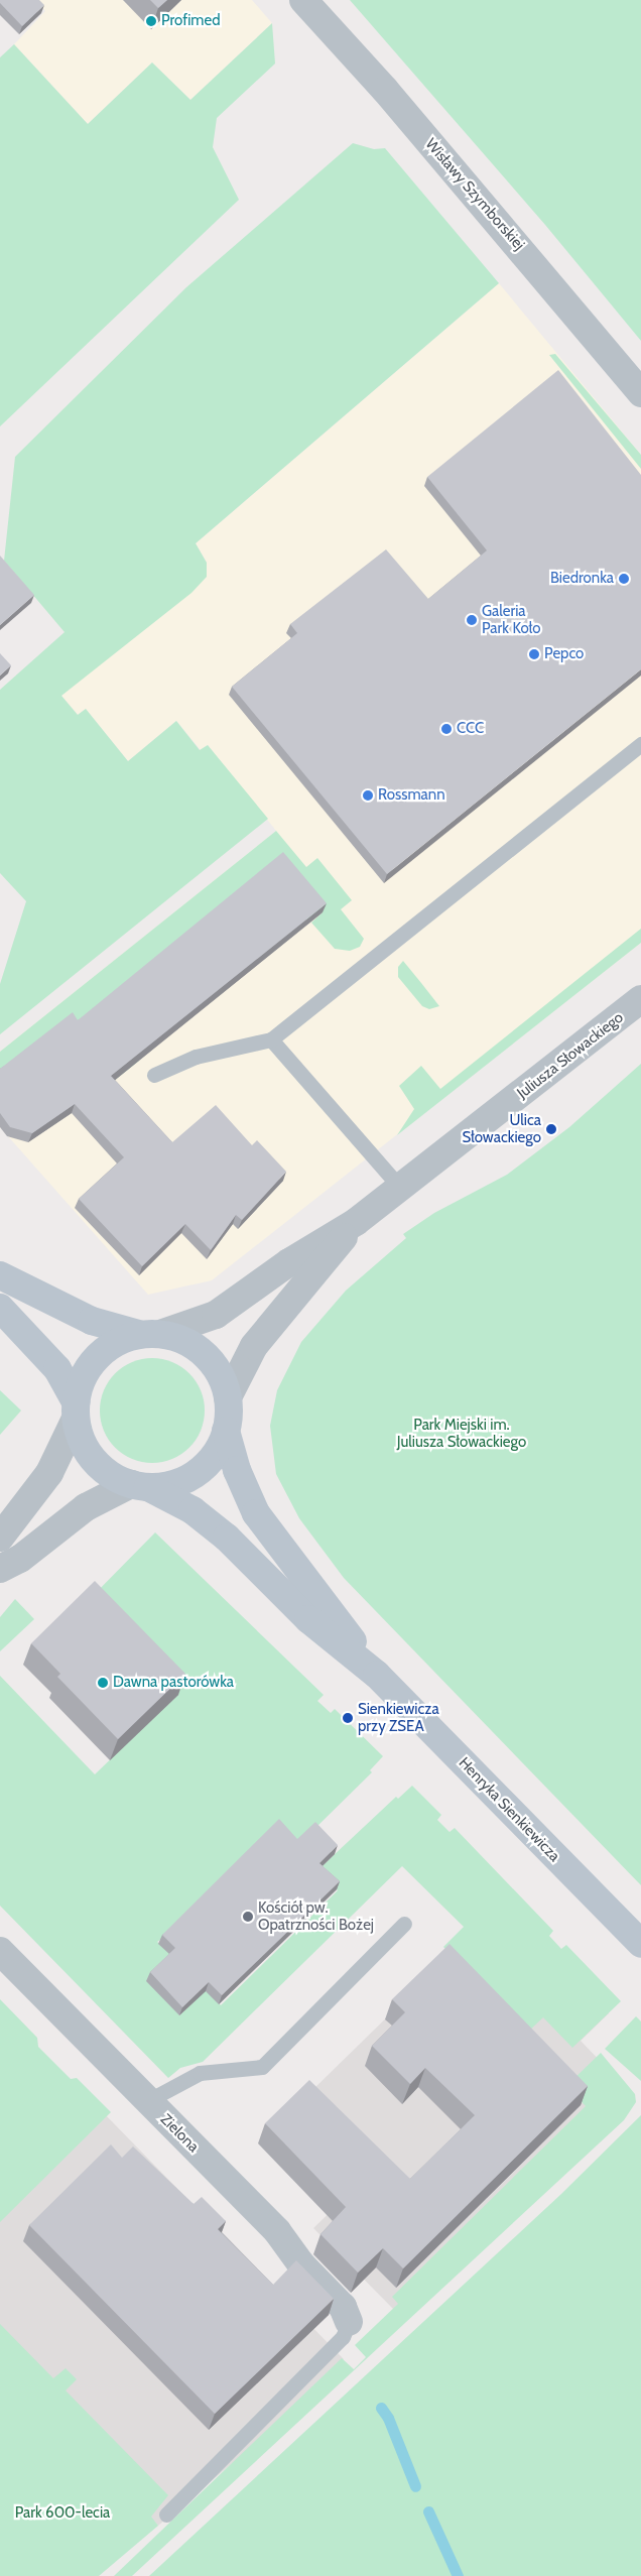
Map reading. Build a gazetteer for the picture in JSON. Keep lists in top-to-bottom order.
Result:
{
  "streets": {
    "street": [
      "Wisławy Szymborskiej",
      "Juliusza Słowackiego",
      "Henryka Sienkiewicza",
      "Zielona"
    ]
  },
  "crossings": [
    ["Juliusza Słowackiego", "Henryka Sienkiewicza"]
  ],
  "parks": ["Park Miejski im. Juliusza Słowackiego", "Park 600-lecia"],
  "places": [
    "Profimed",
    "Biedronka",
    "Galeria Park Koło",
    "Pepco",
    "CCC",
    "Rossmann",
    "Ulica Słowackiego",
    "Dawna pastorówka",
    "Sienkiewicza przy ZSEA",
    "Kościół pw. Opatrzności Bożej"
  ]
}
